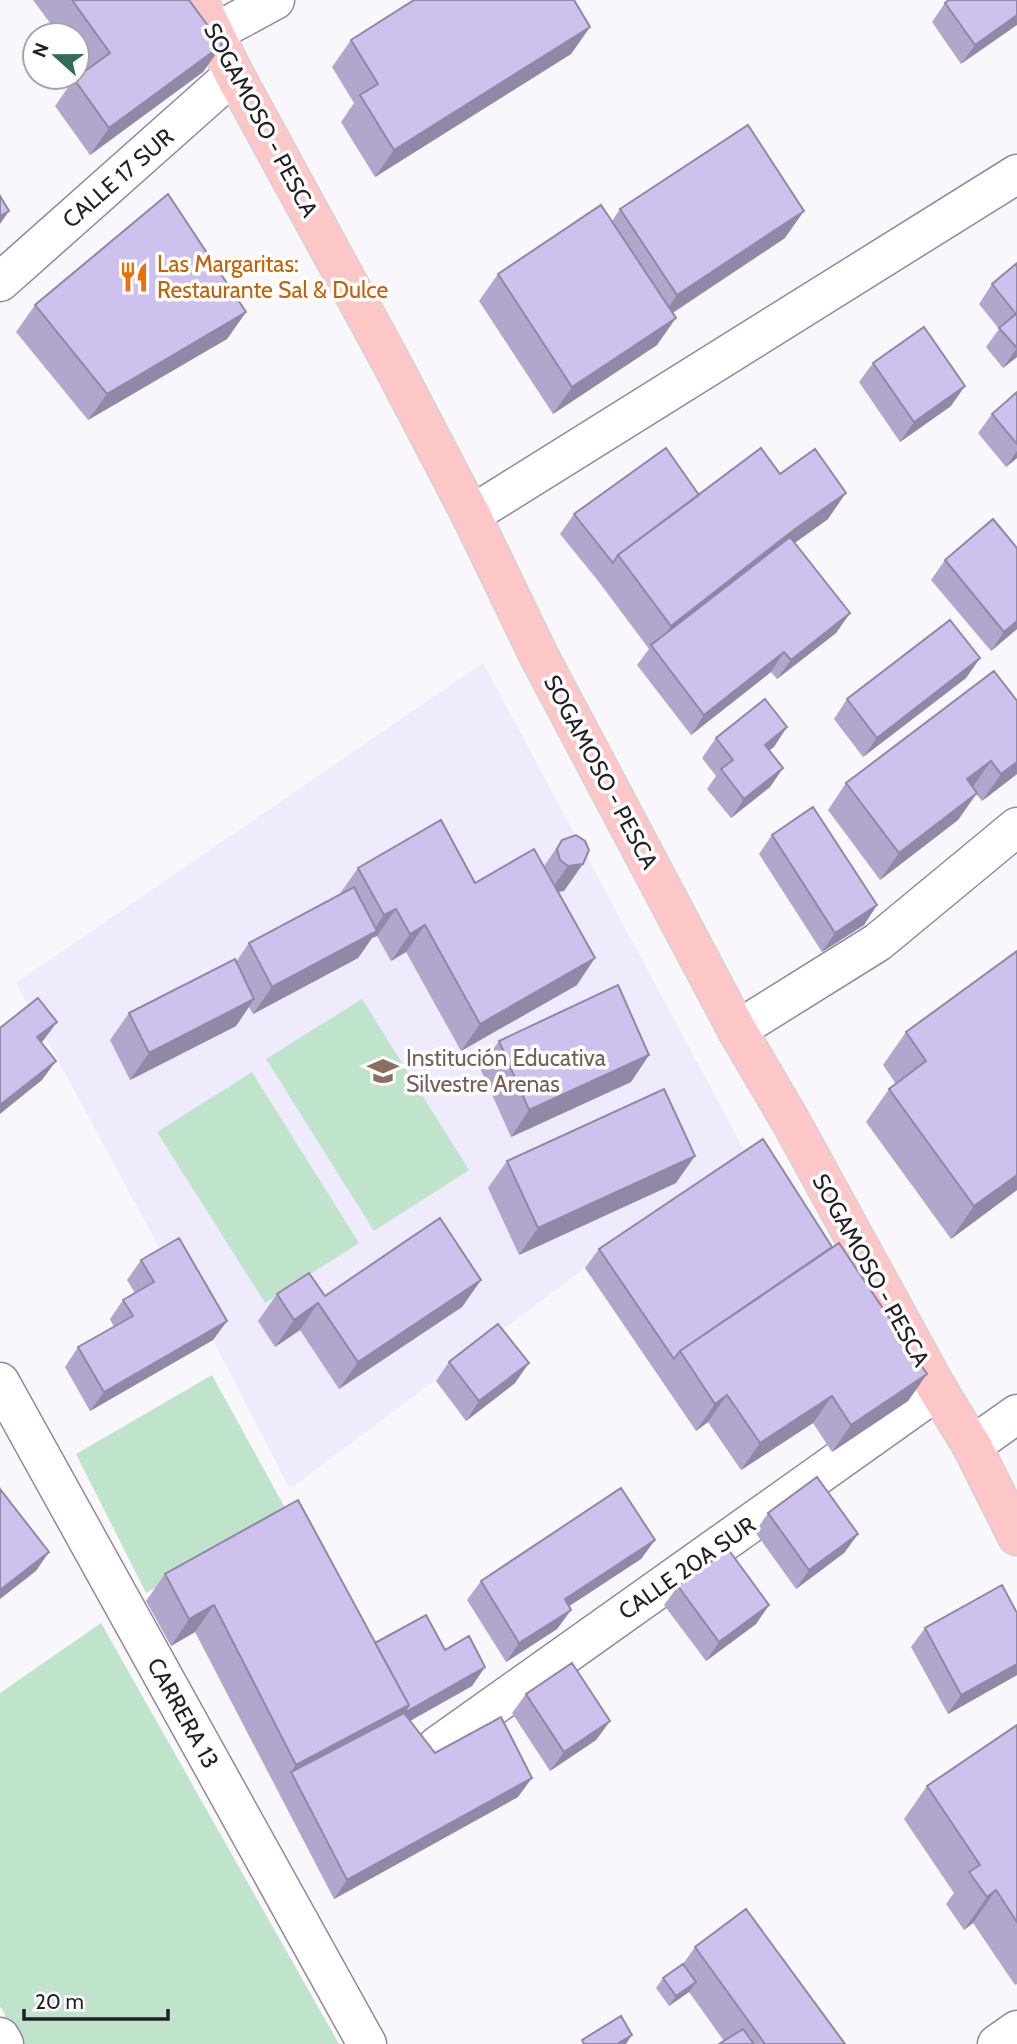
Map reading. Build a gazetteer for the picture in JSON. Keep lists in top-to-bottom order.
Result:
{
  "streets": {
    "main road": ["SOGAMOSO - PESCA"],
    "street": ["CALLE 17 SUR", "CALLE 20A SUR", "CARRERA 13"]
  },
  "crossings": [
    ["SOGAMOSO - PESCA", "CALLE 17 SUR"],
    ["SOGAMOSO - PESCA", "CALLE 20A SUR"]
  ],
  "places": {
    "restaurant": ["Las Margaritas: Restaurante Sal & Dulce"],
    "school or university": ["Institución Educativa Silvestre Arenas"]
  },
  "scale_bar": "20 m",
  "north": "left"
}
